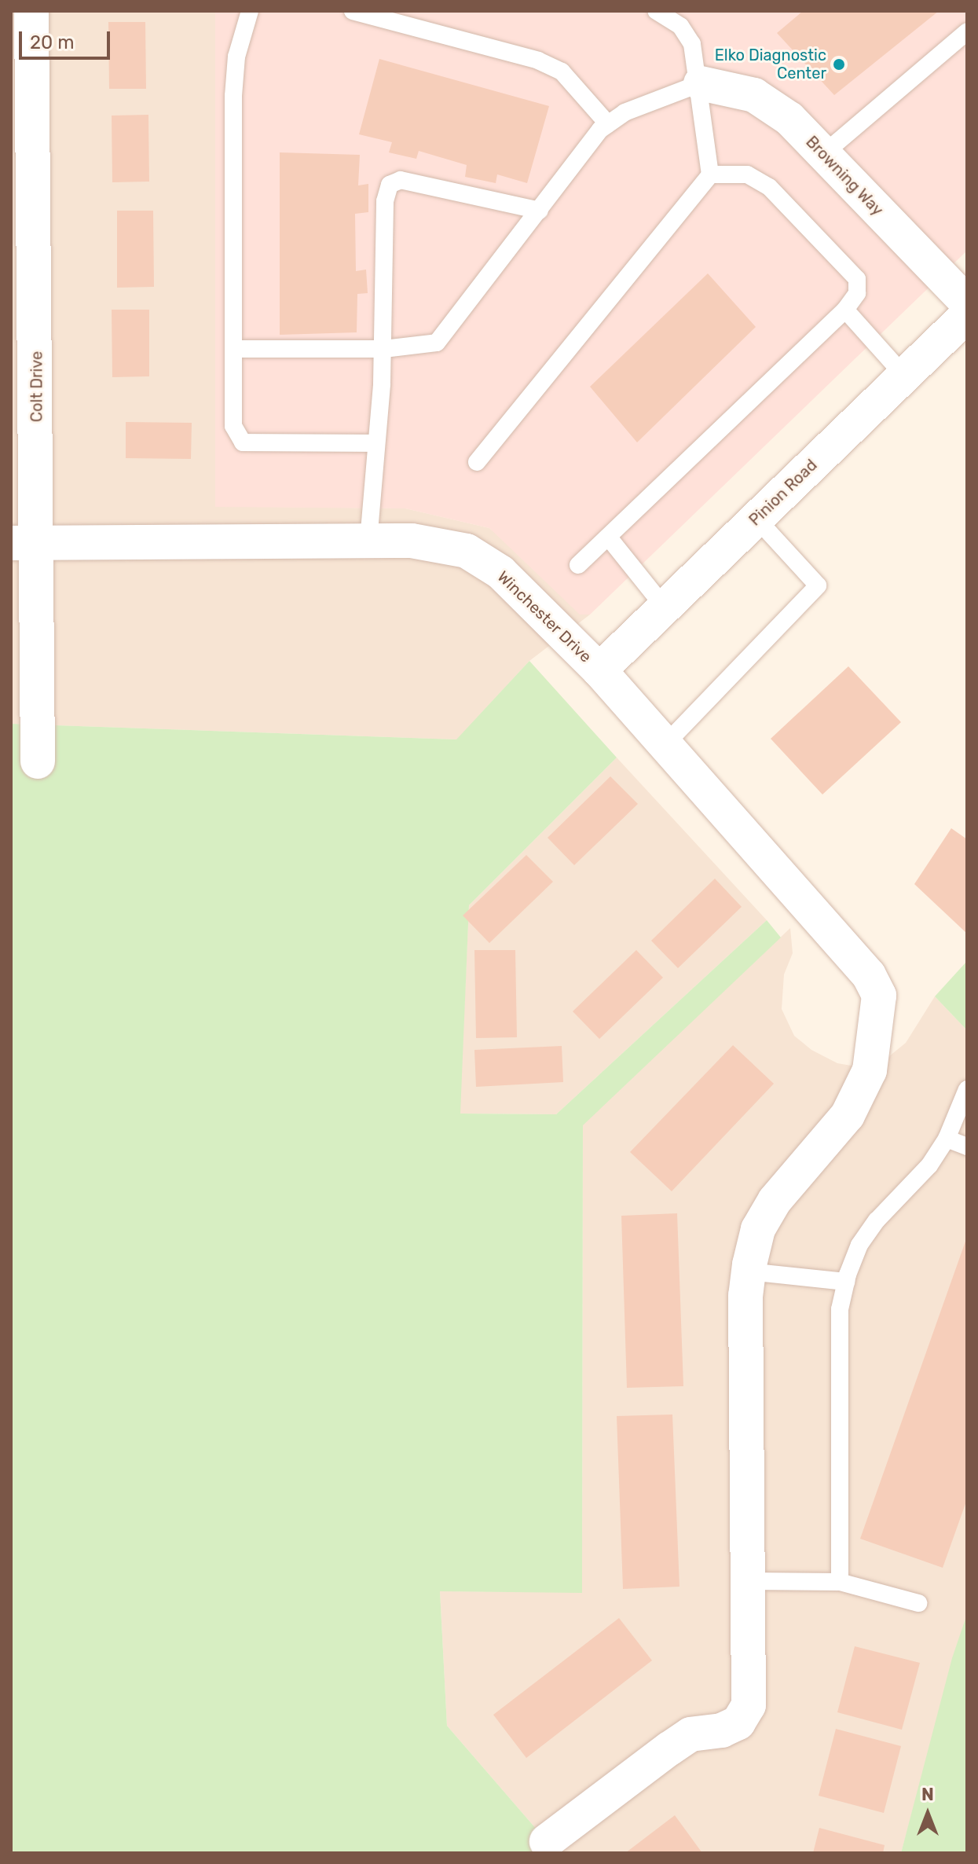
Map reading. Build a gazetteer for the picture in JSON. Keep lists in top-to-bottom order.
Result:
{
  "streets": {
    "street": [
      "Browning Way",
      "Colt Drive",
      "Pinion Road",
      "Winchester Drive"
    ]
  },
  "crossings": [
    ["Colt Drive", "Winchester Drive"],
    ["Pinion Road", "Winchester Drive"]
  ],
  "places": ["Elko Diagnostic Center"],
  "scale_bar": "20 m",
  "north": "top"
}
